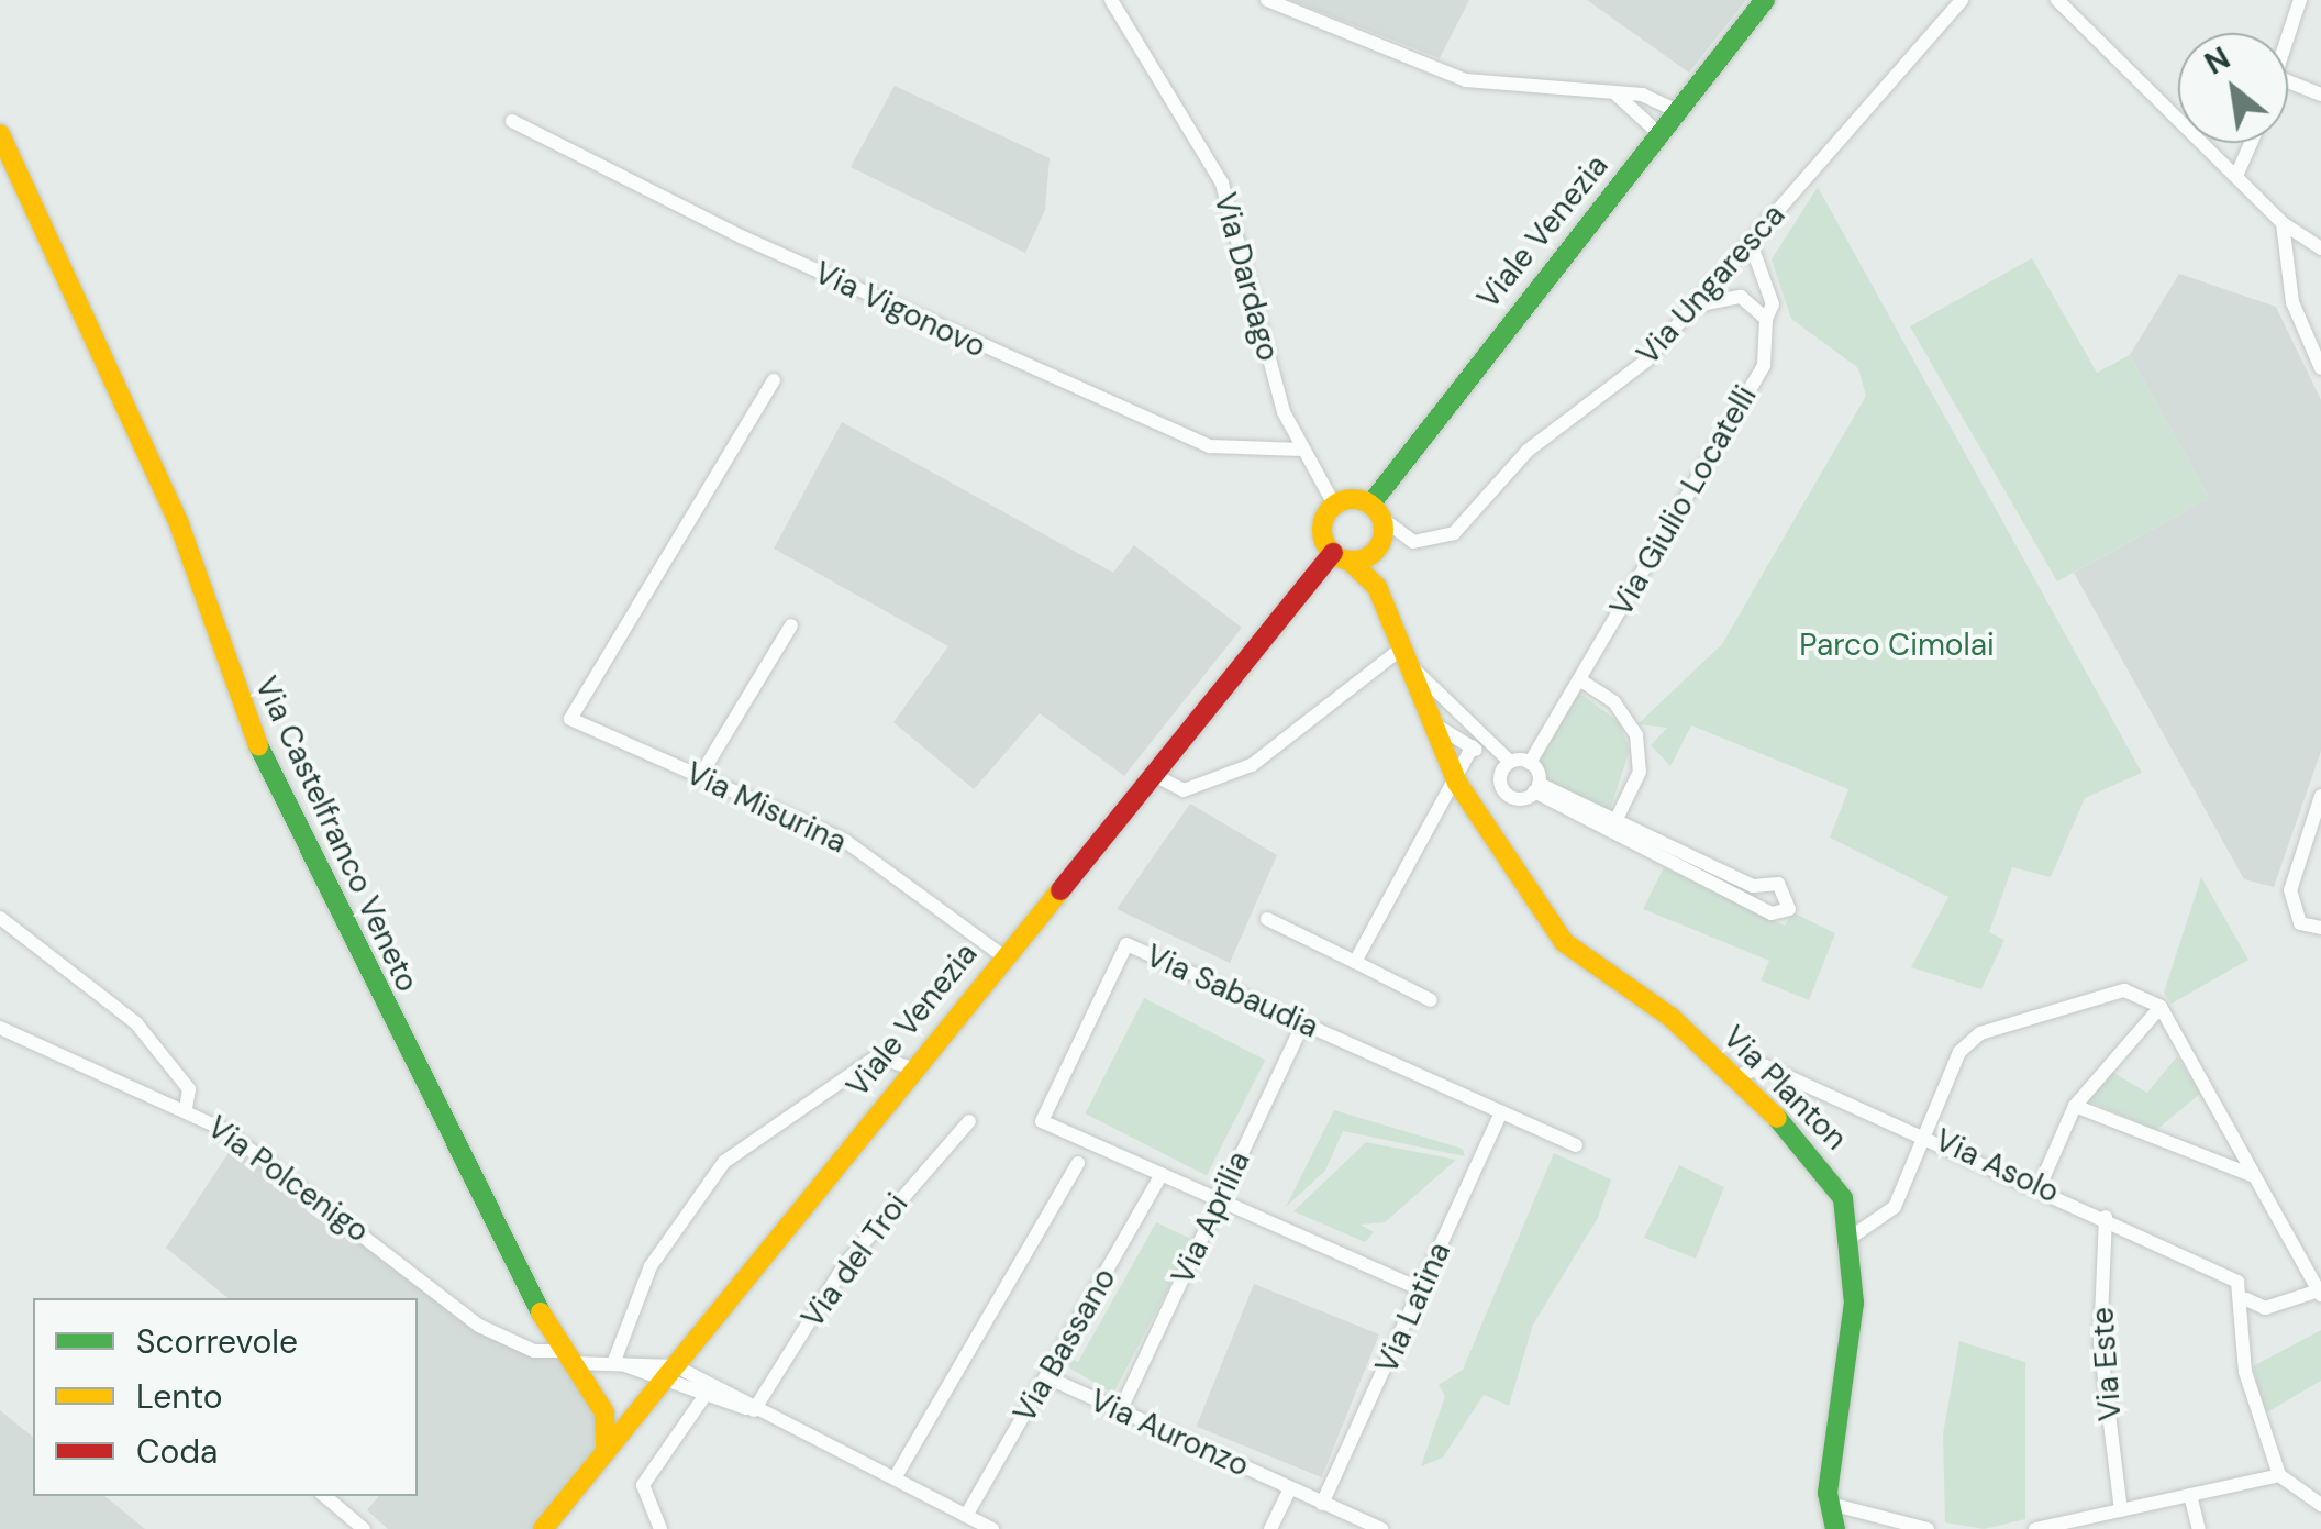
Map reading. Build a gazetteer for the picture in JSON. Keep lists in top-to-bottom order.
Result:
{
  "streets": {
    "street": [
      "Viale Venezia",
      "Via Dardago",
      "Via Ungaresca",
      "Via Vigonovo",
      "Via Giulio Locatelli",
      "Via Misurina",
      "Via Castelfranco Veneto",
      "Via Sabaudia",
      "Via Planton",
      "Via Asolo",
      "Via Polcenigo",
      "Via Aprilia",
      "Via del Troi",
      "Via Latina",
      "Via Bassano",
      "Via Este",
      "Via Auronzo"
    ]
  },
  "crossings": [
    ["Viale Venezia", "Via Ungaresca"],
    ["Viale Venezia", "Via Misurina"],
    ["Viale Venezia", "Via Castelfranco Veneto"],
    ["Viale Venezia", "Via Planton"],
    ["Via Dardago", "Via Vigonovo"],
    ["Via Castelfranco Veneto", "Via Polcenigo"],
    ["Via Sabaudia", "Via Aprilia"],
    ["Via Sabaudia", "Via Latina"],
    ["Via Sabaudia", "Via Bassano"],
    ["Via Planton", "Via Asolo"],
    ["Via Asolo", "Via Este"],
    ["Via Aprilia", "Via Auronzo"],
    ["Via Latina", "Via Auronzo"],
    ["Via Bassano", "Via Auronzo"]
  ],
  "parks": ["Parco Cimolai"],
  "legend": ["Scorrevole", "Lento", "Coda"],
  "north": "top left"
}
